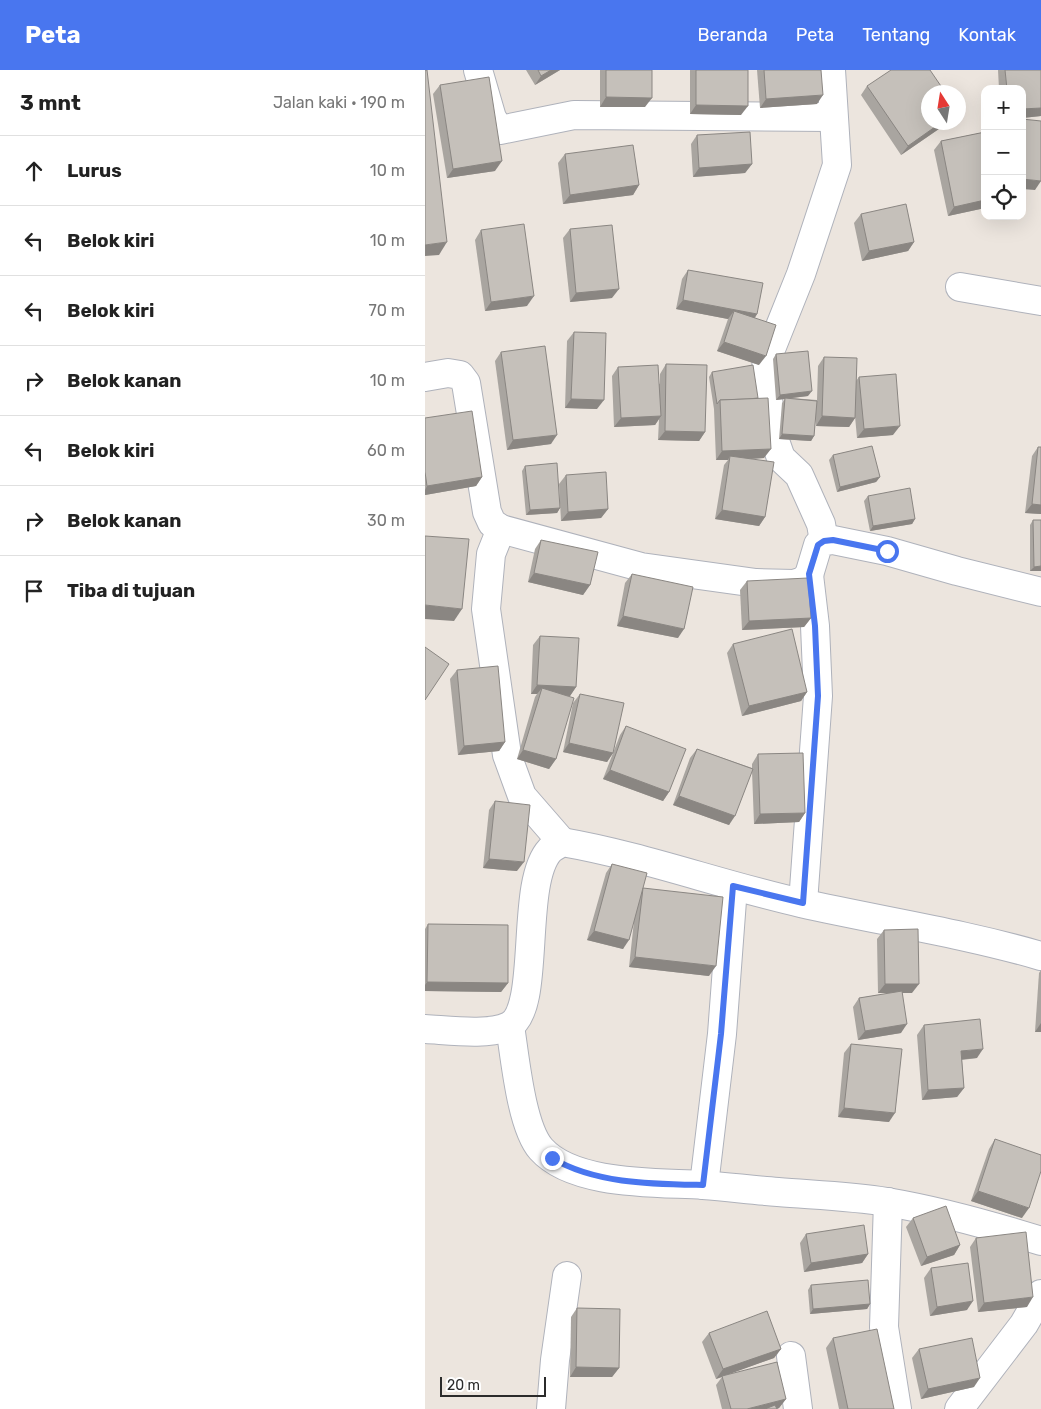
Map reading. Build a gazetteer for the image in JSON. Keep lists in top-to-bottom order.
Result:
{
  "scale_bar": "20 m",
  "north": "top",
  "page": {
    "header": "Peta",
    "nav": [
      "Beranda",
      "Peta",
      "Tentang",
      "Kontak"
    ],
    "heading": ["3 mnt", "Jalan kaki · 190 m"],
    "map_buttons": ["+", "−"],
    "list": [
      ["Lurus", "10 m"],
      ["Belok kiri", "10 m"],
      ["Belok kiri", "70 m"],
      ["Belok kanan", "10 m"],
      ["Belok kiri", "60 m"],
      ["Belok kanan", "30 m"],
      "Tiba di tujuan"
    ],
    "scale": "20 m"
  }
}
